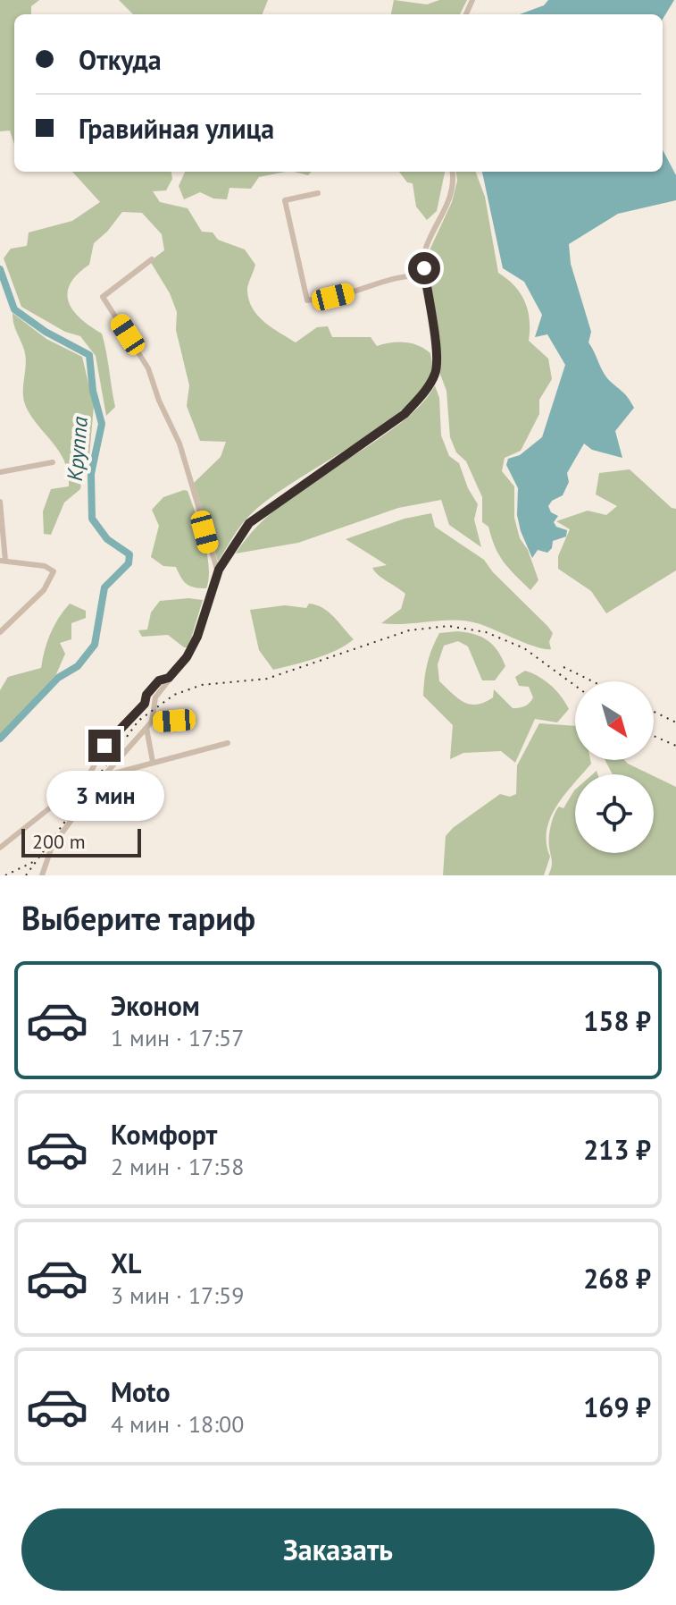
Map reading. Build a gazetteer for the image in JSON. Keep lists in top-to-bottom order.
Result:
{
  "water": ["Круппа"],
  "scale_bar": "200 m",
  "north": "bottom right",
  "page": {
    "banner": ["Откуда", "Гравийная улица"],
    "bubble": "3 мин",
    "scale": "200 m",
    "heading": "Выберите тариф",
    "list": [
      {
        "name": "Эконом",
        "note": "1 мин · 17:57",
        "value": "158 ₽"
      },
      {
        "name": "Комфорт",
        "note": "2 мин · 17:58",
        "value": "213 ₽"
      },
      {
        "name": "XL",
        "note": "3 мин · 17:59",
        "value": "268 ₽"
      },
      {
        "name": "Moto",
        "note": "4 мин · 18:00",
        "value": "169 ₽"
      }
    ],
    "buttons": "Заказать"
  }
}
